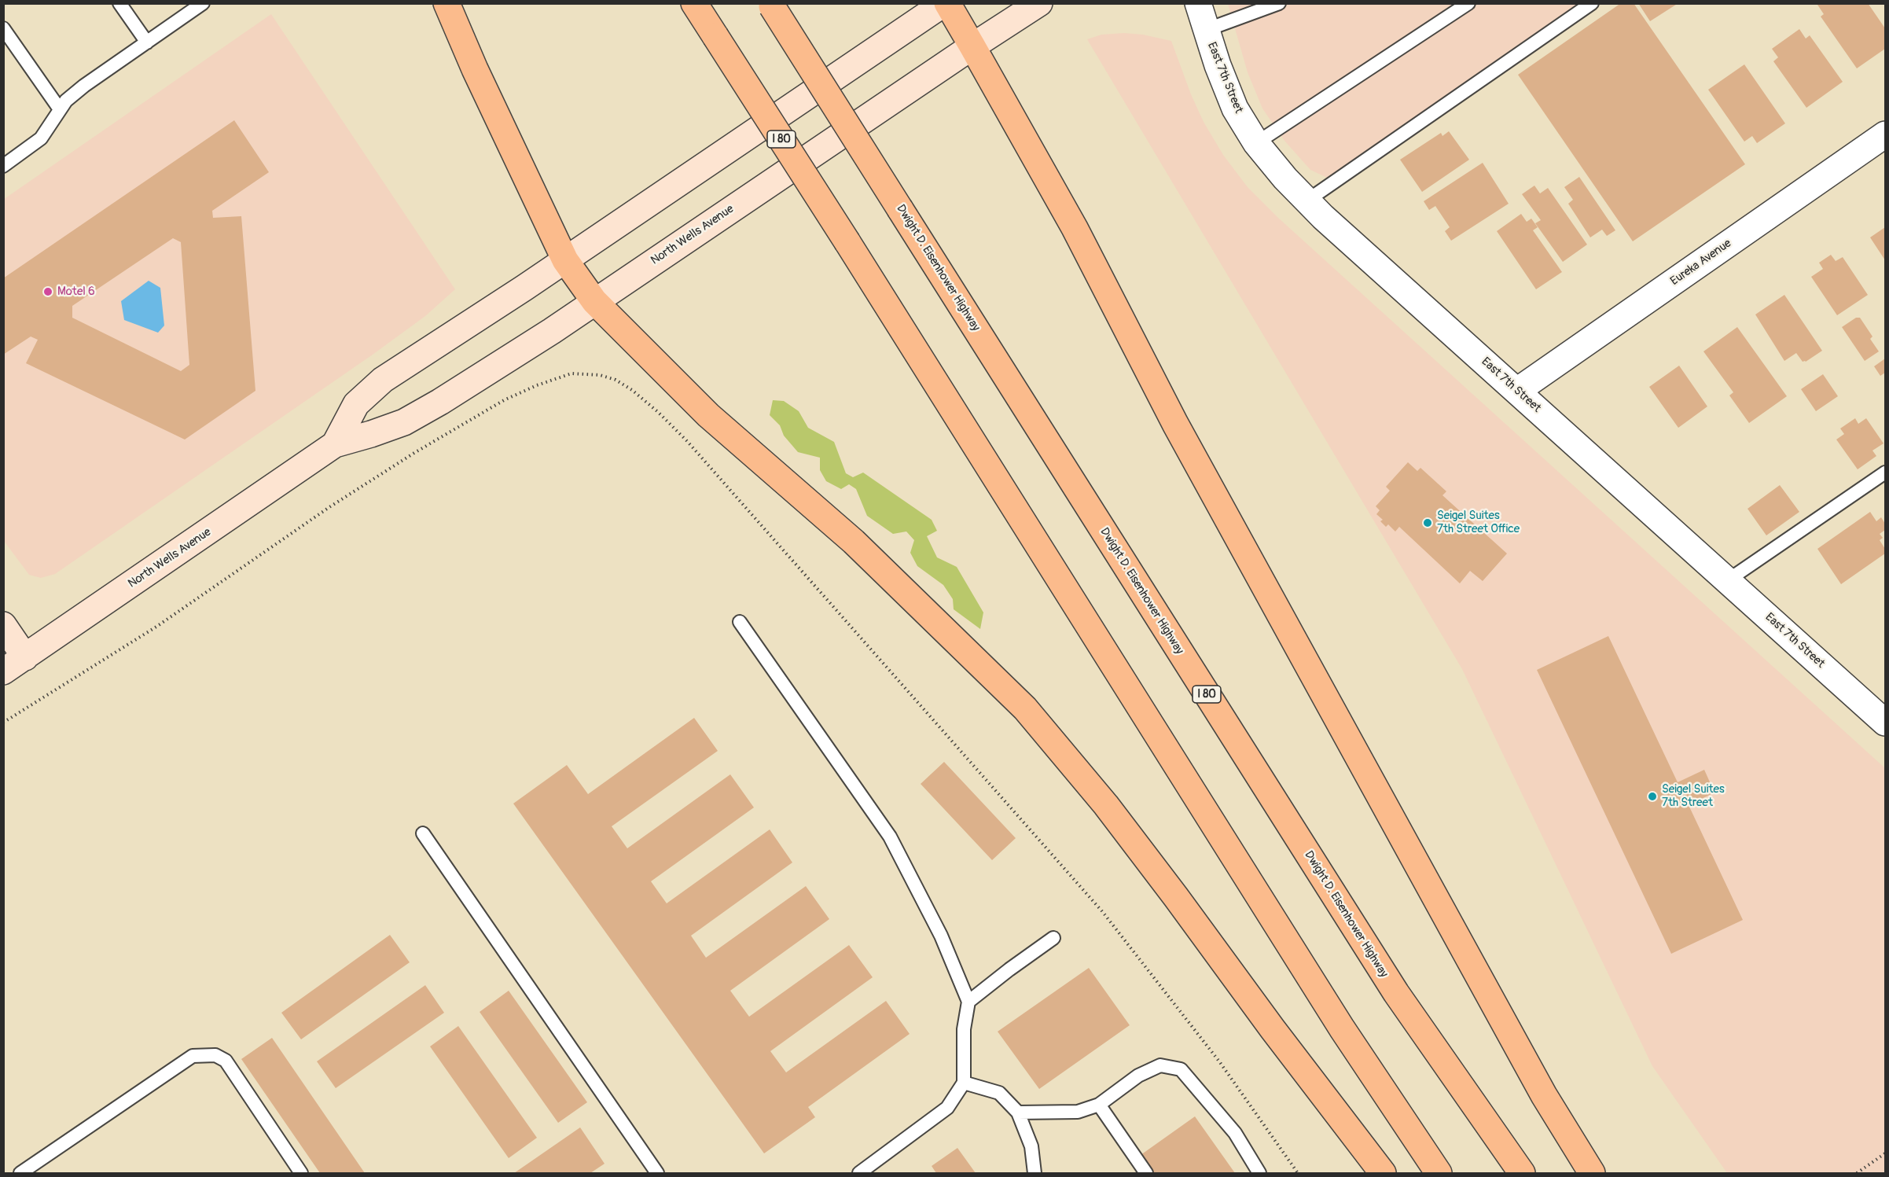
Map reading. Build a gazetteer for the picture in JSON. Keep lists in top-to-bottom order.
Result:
{
  "streets": {
    "highway": ["I 80", "Dwight D. Eisenhower Highway"],
    "main road": ["North Wells Avenue"],
    "street": ["East 7th Street", "Eureka Avenue"]
  },
  "crossings": [
    ["East 7th Street", "Eureka Avenue"]
  ],
  "places": ["Motel 6", "Seigel Suites 7th Street Office", "Seigel Suites 7th Street"]
}
